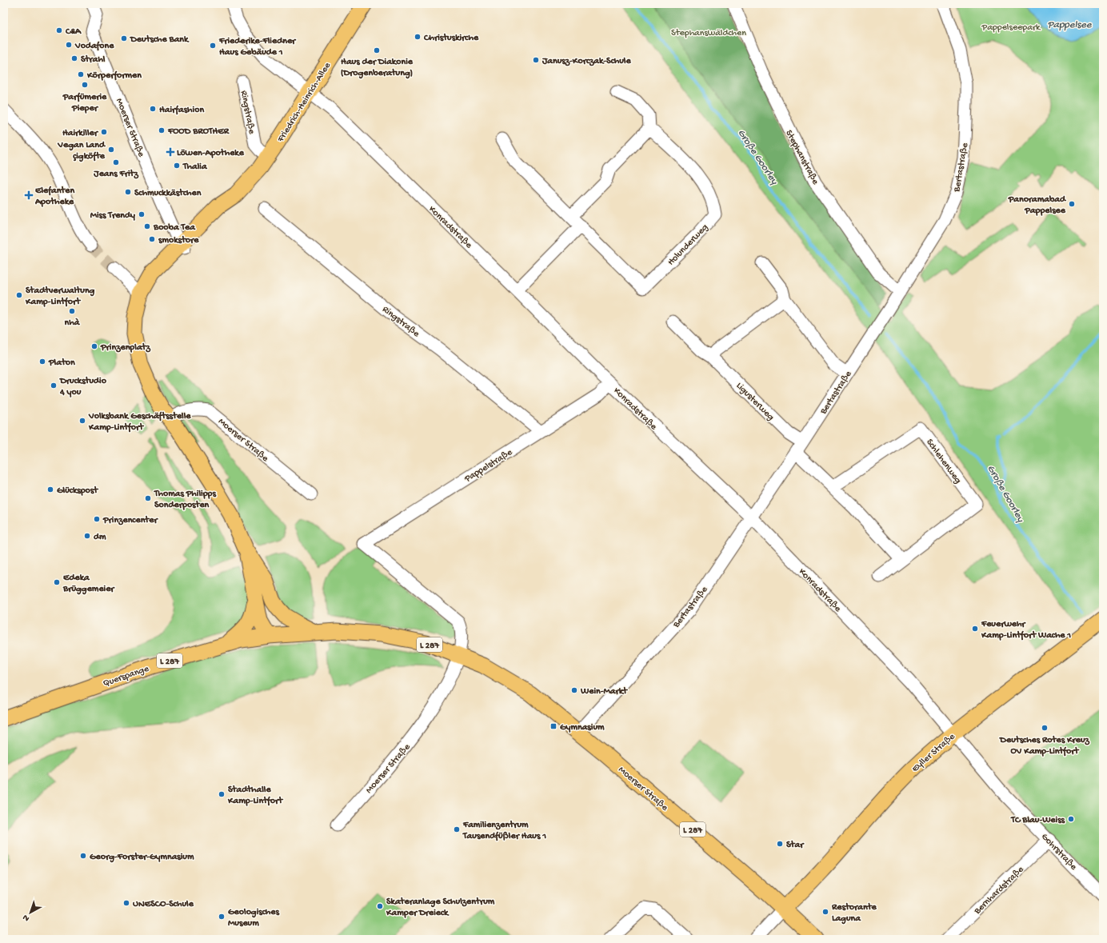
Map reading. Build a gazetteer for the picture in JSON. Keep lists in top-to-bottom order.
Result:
{
  "streets": {
    "main road": [
      "Friedrich-Heinrich-Allee",
      "Moerser Straße",
      "L 287",
      "Querspange",
      "Eyller Straße"
    ],
    "street": [
      "Ringstraße",
      "Stephanstraße",
      "Bertastraße",
      "Konradstraße",
      "Holunderweg",
      "Ligusterweg",
      "Schlehenweg",
      "Pappelstraße",
      "Gohrstraße",
      "Bernhardstraße"
    ]
  },
  "crossings": [
    ["Friedrich-Heinrich-Allee", "Ringstraße"],
    ["Friedrich-Heinrich-Allee", "Moerser Straße"],
    ["Friedrich-Heinrich-Allee", "Konradstraße"],
    ["Ringstraße", "Pappelstraße"],
    ["Moerser Straße", "Bertastraße"],
    ["Moerser Straße", "Pappelstraße"],
    ["Moerser Straße", "Querspange"],
    ["Moerser Straße", "Eyller Straße"],
    ["Stephanstraße", "Bertastraße"],
    ["Bertastraße", "Konradstraße"],
    ["Bertastraße", "Ligusterweg"],
    ["Konradstraße", "Pappelstraße"],
    ["Konradstraße", "Eyller Straße"],
    ["Konradstraße", "Gohrstraße"],
    ["Eyller Straße", "Gohrstraße"],
    ["Gohrstraße", "Bernhardstraße"]
  ],
  "water": ["Pappelsee", "Große Goorley"],
  "parks": ["Pappelseepark", "Stephanswäldchen"],
  "places": {
    "other": [
      "C&A",
      "Christuskirche",
      "Deutsche Bank",
      "Vodafone",
      "Friederike-Fliedner Haus Gebäude 1",
      "Haus der Diakonie (Drogenberatung)",
      "Strahl",
      "Janusz-Korczak-Schule",
      "Körperformen",
      "Parfümerie Pieper",
      "Hairfashion",
      "FOOD BROTHER",
      "Hairkiller",
      "Vegan Land çigköfte",
      "Jeans Fritz",
      "Thalia",
      "Schmuckkästchen",
      "Panoramabad Pappelsee",
      "Miss Trendy",
      "Booba Tea",
      "smokstore",
      "Stadtverwaltung Kamp-Lintfort",
      "nhà",
      "Prinzenplatz",
      "Platon",
      "Druckstudio 4 you",
      "Volksbank Geschäftsstelle Kamp-Lintfort",
      "Glückspost",
      "Thomas Philipps Sonderposten",
      "Prinzencenter",
      "dm",
      "Edeka Brüggemeier",
      "Feuerwehr Kamp-Lintfort Wache 1",
      "Wein-Markt",
      "Deutsches Rotes Kreuz OV Kamp-Lintfort",
      "Stadthalle Kamp-Lintfort",
      "TC Blau-Weiss",
      "Familienzentrum Tausendfüßler Haus 1",
      "Star",
      "Georg-Forster-Gymnasium",
      "UNESCO-Schule",
      "Skateranlage Schulzentrum Kamper Dreieck",
      "Restorante Laguna",
      "Geologisches Museum"
    ],
    "health": ["Löwen-Apotheke", "Elefanten Apotheke"],
    "transit": ["Gymnasium"]
  },
  "north": "bottom left"
}
